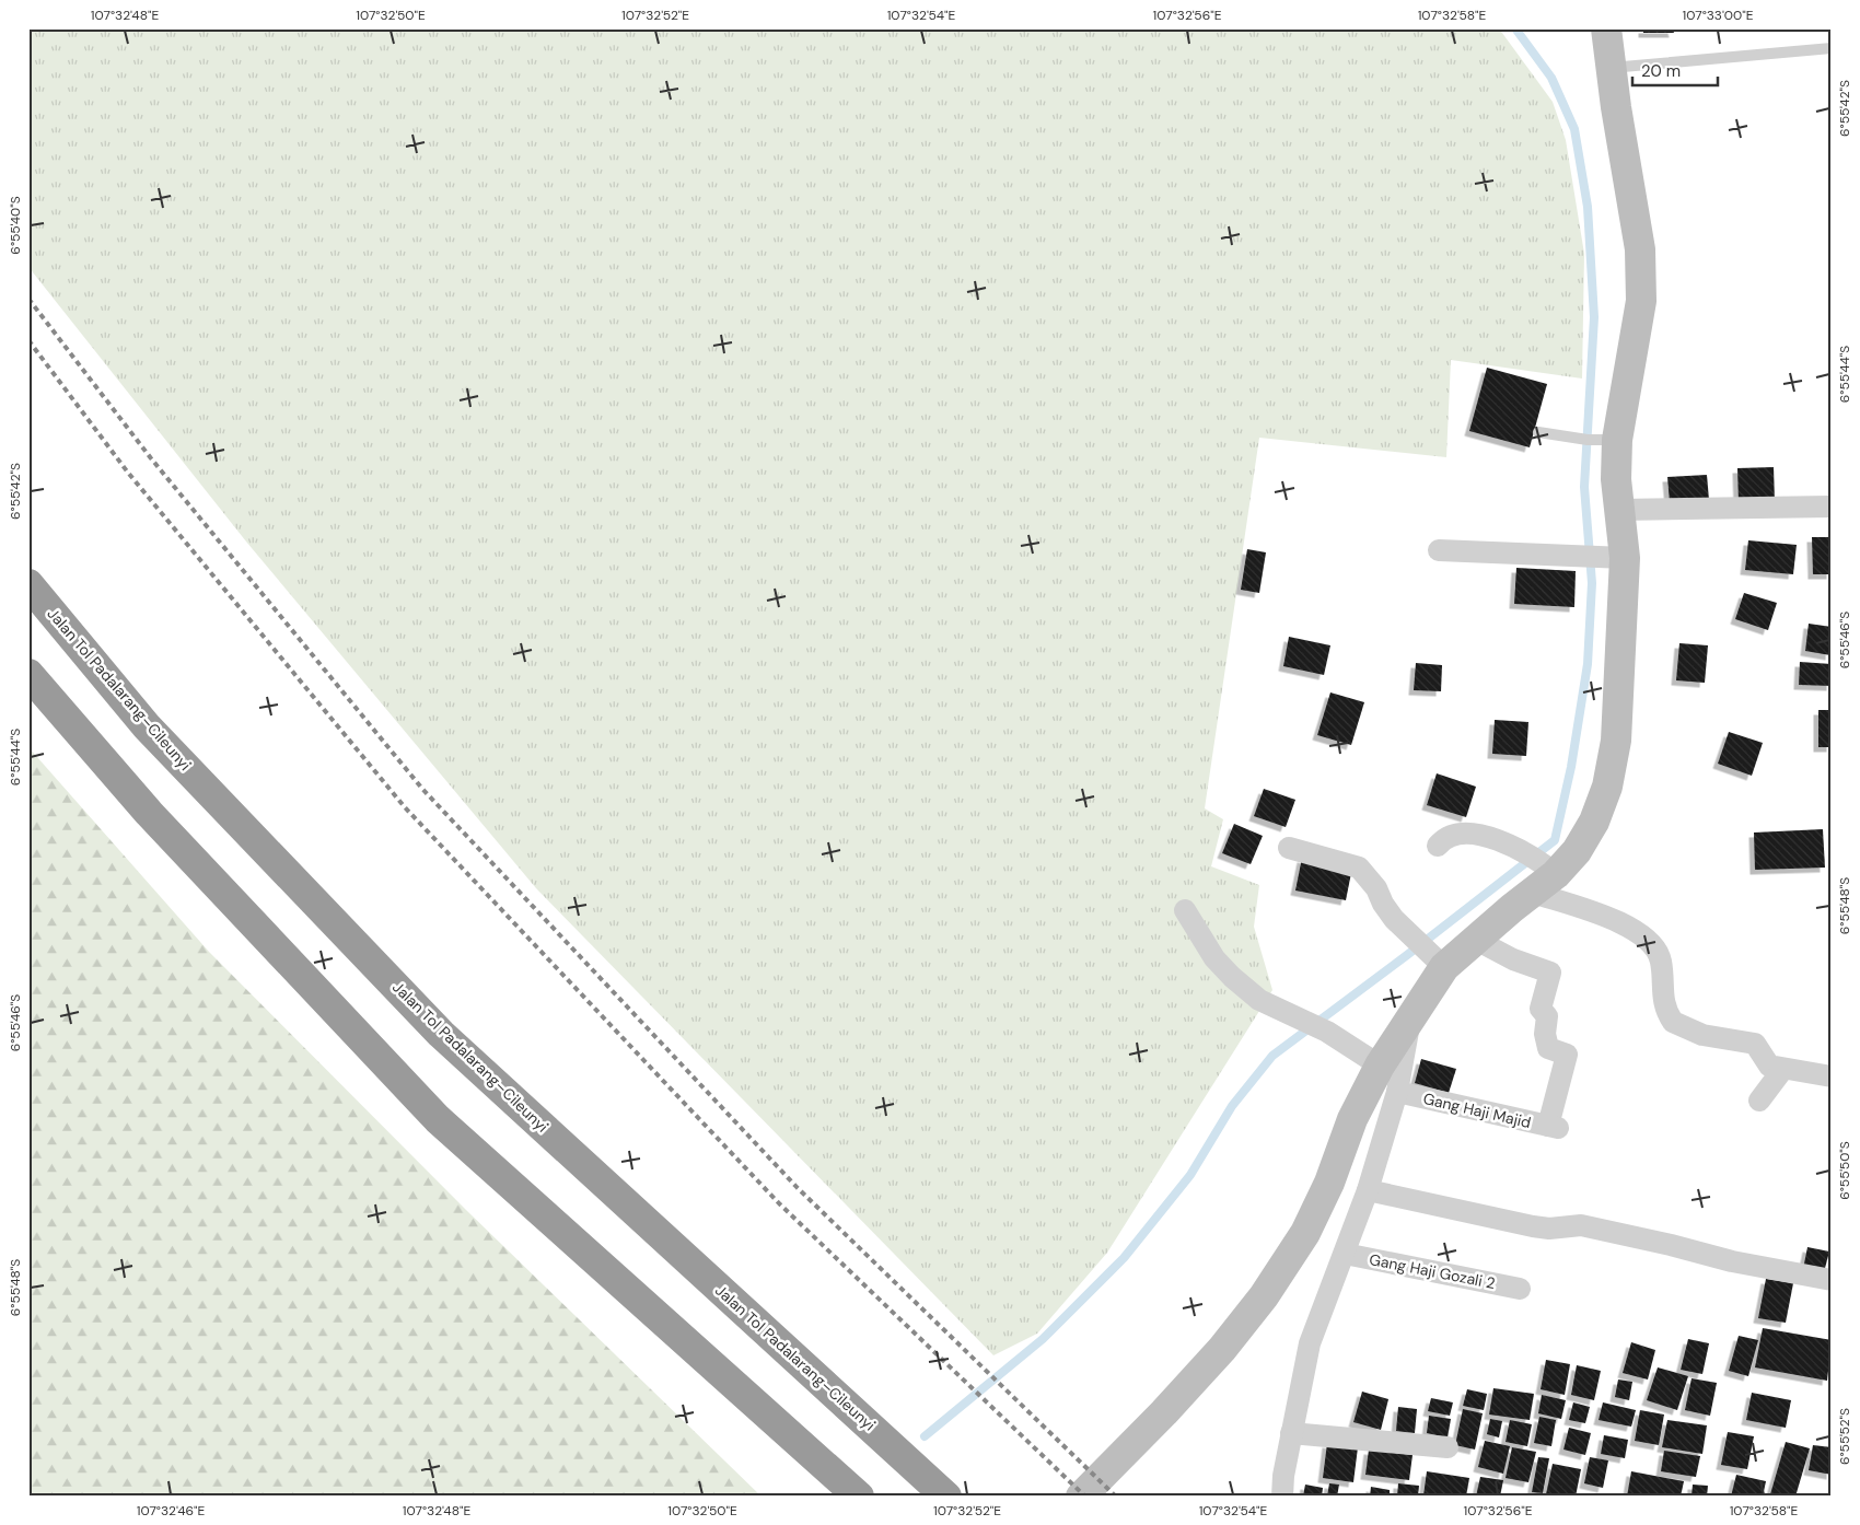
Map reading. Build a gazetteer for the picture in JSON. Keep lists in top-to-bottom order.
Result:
{
  "streets": {
    "highway": ["Jalan Tol Padalarang–Cileunyi"],
    "street": ["Gang Haji Majid", "Gang Haji Gozali 2"]
  },
  "scale_bar": "20 m",
  "coordinates": [
    "107°32'48\"E",
    "107°32'50\"E",
    "107°32'52\"E",
    "107°32'54\"E",
    "107°32'56\"E",
    "107°32'58\"E",
    "107°33'00\"E",
    "6°55'42\"S",
    "6°55'40\"S",
    "6°55'44\"S",
    "6°55'46\"S",
    "6°55'48\"S",
    "6°55'50\"S",
    "6°55'52\"S",
    "107°32'46\"E"
  ]
}
